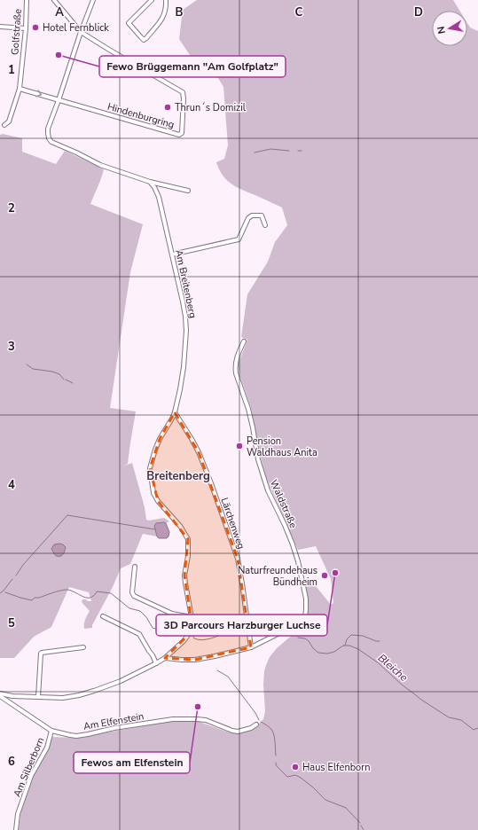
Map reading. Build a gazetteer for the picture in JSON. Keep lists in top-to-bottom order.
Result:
{
  "streets": {
    "street": [
      "Golfstraße",
      "Hindenburgring",
      "Am Breitenberg",
      "Waldstraße",
      "Lärchenweg",
      "Am Elfenstein",
      "Am Silberborn"
    ]
  },
  "crossings": [
    ["Am Breitenberg", "Lärchenweg"],
    ["Am Breitenberg", "Am Elfenstein"],
    ["Waldstraße", "Lärchenweg"],
    ["Am Elfenstein", "Am Silberborn"]
  ],
  "districts": ["Breitenberg"],
  "water": ["Bleiche"],
  "places": [
    "Hotel Fernblick",
    "Fewo Brüggemann \"Am Golfplatz\"",
    "Thrun´s Domizil",
    "Pension Waldhaus Anita",
    "3D Parcours Harzburger Luchse",
    "Naturfreundehaus Bündheim",
    "Fewos am Elfenstein",
    "Haus Elfenborn"
  ],
  "north": "left",
  "grid": {
    "columns": [
      "A",
      "B",
      "C",
      "D"
    ],
    "rows": [
      "1",
      "2",
      "3",
      "4",
      "5",
      "6"
    ]
  }
}
